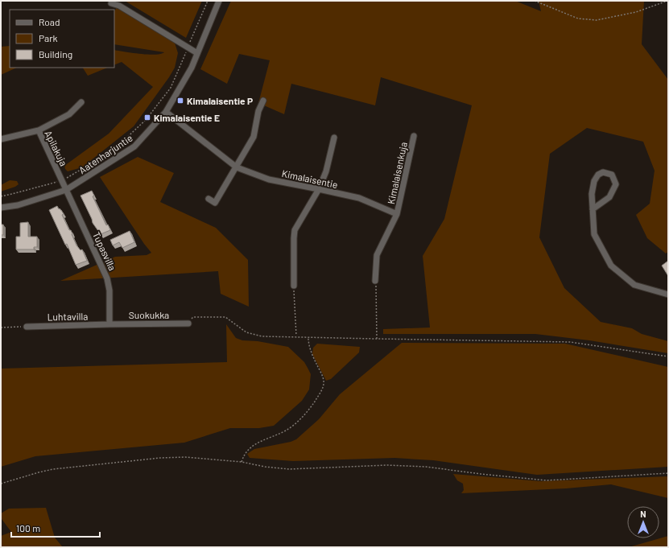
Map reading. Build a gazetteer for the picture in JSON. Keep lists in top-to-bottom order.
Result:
{
  "streets": {
    "street": [
      "Apilakuja",
      "Aatenharjuntie",
      "Kimalaisenkuja",
      "Kimalaisentie",
      "Tupasvilla",
      "Suokukka",
      "Luhtavilla"
    ]
  },
  "crossings": [
    ["Apilakuja", "Aatenharjuntie"],
    ["Apilakuja", "Tupasvilla"],
    ["Aatenharjuntie", "Kimalaisentie"],
    ["Aatenharjuntie", "Tupasvilla"],
    ["Kimalaisenkuja", "Kimalaisentie"],
    ["Tupasvilla", "Suokukka"],
    ["Tupasvilla", "Luhtavilla"],
    ["Suokukka", "Luhtavilla"]
  ],
  "places": {
    "transit": ["Kimalaisentie P", "Kimalaisentie E"]
  },
  "legend": ["Road", "Park", "Building"],
  "scale_bar": "100 m",
  "north": "top"
}
